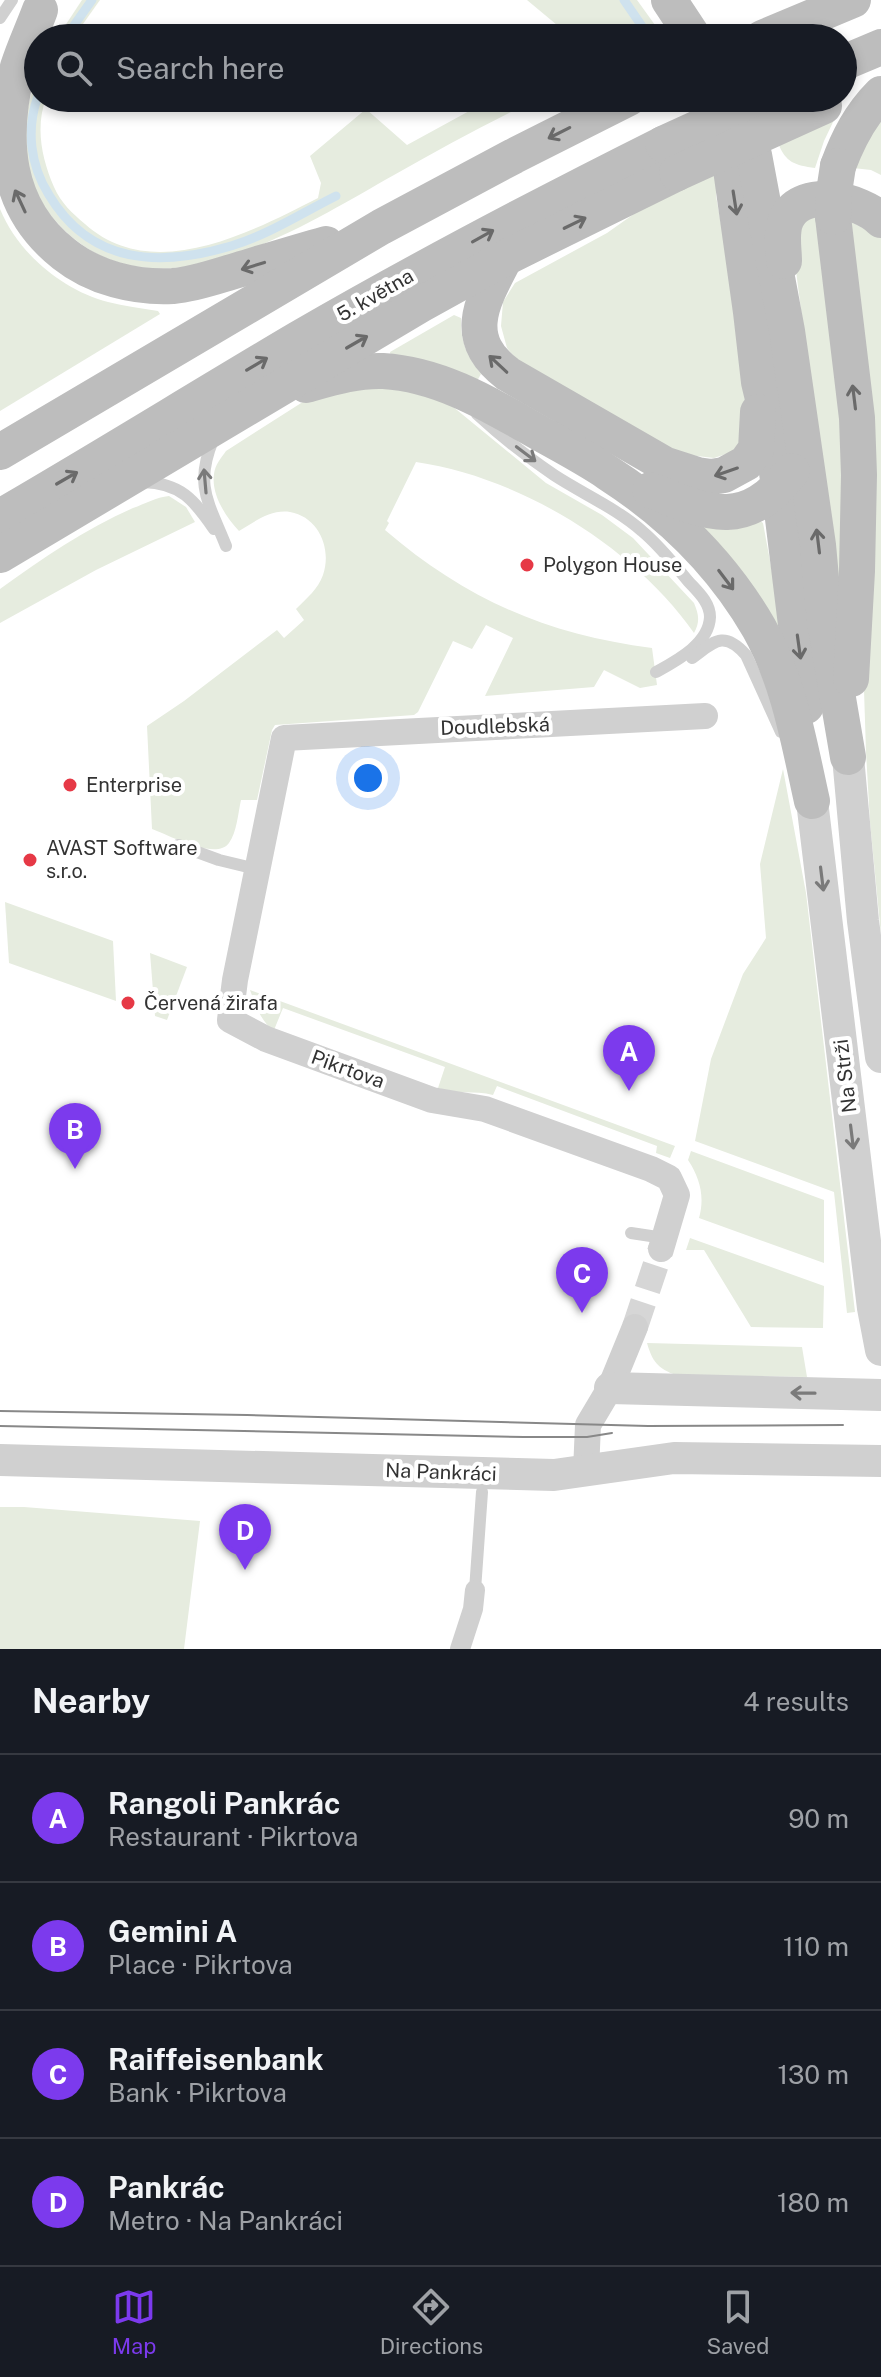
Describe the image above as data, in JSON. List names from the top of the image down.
{
  "streets": {
    "main road": ["5. května"],
    "street": [
      "Doudlebská",
      "Pikrtova",
      "Na Strži",
      "Na Pankráci"
    ]
  },
  "crossings": [
    ["Doudlebská", "Pikrtova"]
  ],
  "places": [
    "Polygon House",
    "Enterprise",
    "AVAST Software s.r.o.",
    "Červená žirafa"
  ],
  "page": {
    "search": "Search here",
    "pins": [
      "A",
      "B",
      "C",
      "D"
    ],
    "heading": ["Nearby", "4 results"],
    "list": [
      {
        "mark": "A",
        "name": "Rangoli Pankrác",
        "note": "Restaurant · Pikrtova",
        "value": "90 m"
      },
      {
        "mark": "B",
        "name": "Gemini A",
        "note": "Place · Pikrtova",
        "value": "110 m"
      },
      {
        "mark": "C",
        "name": "Raiffeisenbank",
        "note": "Bank · Pikrtova",
        "value": "130 m"
      },
      {
        "mark": "D",
        "name": "Pankrác",
        "note": "Metro · Na Pankráci",
        "value": "180 m"
      }
    ],
    "nav": ["Map", "Directions", "Saved"]
  }
}
